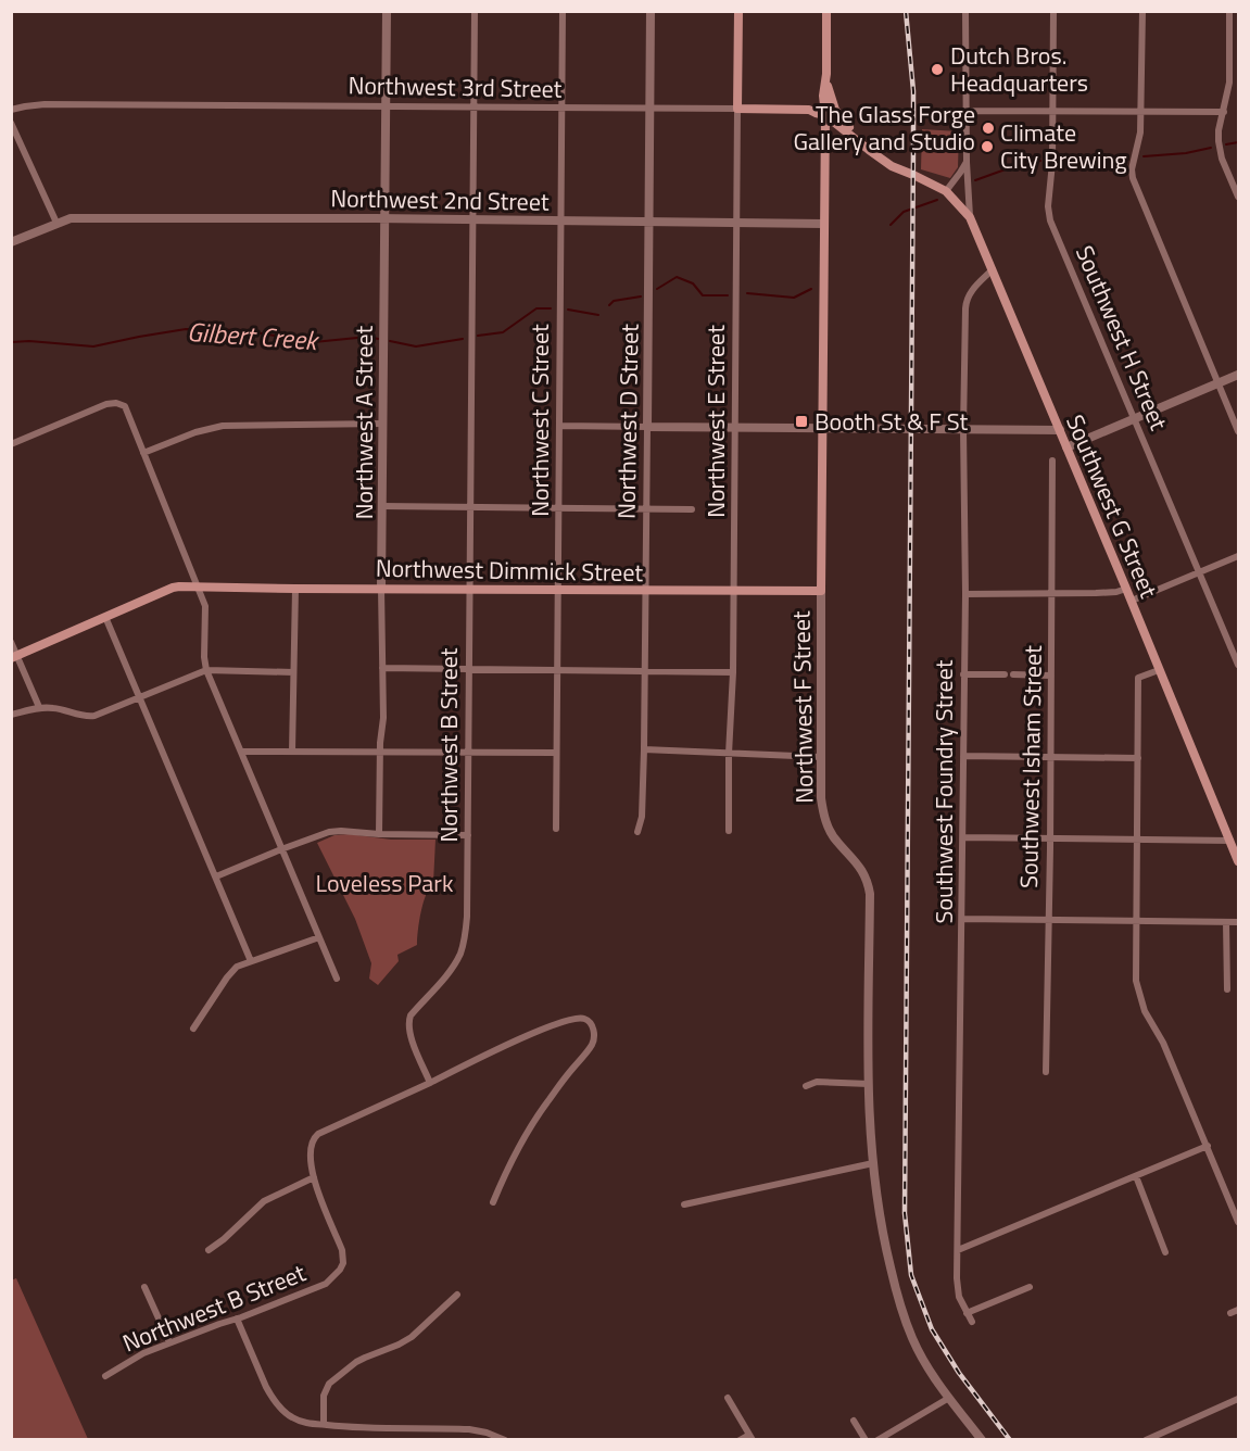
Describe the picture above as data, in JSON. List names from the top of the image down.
{
  "streets": {
    "main road": [
      "Northwest 3rd Street",
      "Northwest E Street",
      "Southwest G Street",
      "Northwest Dimmick Street",
      "Northwest F Street"
    ],
    "street": [
      "Northwest 2nd Street",
      "Southwest H Street",
      "Northwest C Street",
      "Northwest D Street",
      "Northwest A Street",
      "Northwest B Street",
      "Southwest Isham Street",
      "Southwest Foundry Street"
    ]
  },
  "crossings": [
    ["Northwest 3rd Street", "Northwest C Street"],
    ["Northwest 3rd Street", "Northwest D Street"],
    ["Northwest 3rd Street", "Northwest E Street"],
    ["Northwest 3rd Street", "Northwest A Street"],
    ["Northwest 3rd Street", "Southwest G Street"],
    ["Northwest 3rd Street", "Northwest F Street"],
    ["Northwest 3rd Street", "Northwest B Street"],
    ["Northwest 2nd Street", "Northwest C Street"],
    ["Northwest 2nd Street", "Northwest D Street"],
    ["Northwest 2nd Street", "Northwest E Street"],
    ["Northwest 2nd Street", "Northwest A Street"],
    ["Northwest 2nd Street", "Northwest F Street"],
    ["Northwest 2nd Street", "Northwest B Street"],
    ["Northwest C Street", "Northwest Dimmick Street"],
    ["Northwest D Street", "Northwest Dimmick Street"],
    ["Northwest E Street", "Northwest Dimmick Street"],
    ["Northwest A Street", "Northwest Dimmick Street"],
    ["Southwest G Street", "Southwest Foundry Street"],
    ["Northwest Dimmick Street", "Northwest F Street"],
    ["Northwest Dimmick Street", "Northwest B Street"]
  ],
  "water": ["Gilbert Creek"],
  "parks": ["Loveless Park"],
  "places": {
    "other": ["Dutch Bros. Headquarters", "The Glass Forge Gallery and Studio", "Climate City Brewing"],
    "transit": ["Booth St & F St"]
  }
}
